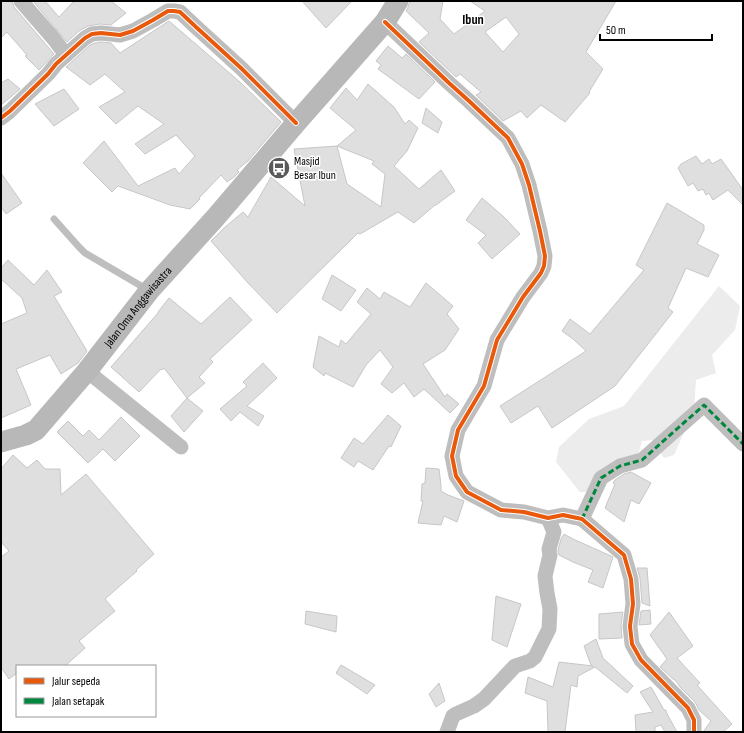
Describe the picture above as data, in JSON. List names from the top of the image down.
{
  "streets": {
    "main road": ["Jalan Oma Anggawisastra"]
  },
  "districts": ["Ibun"],
  "places": {
    "bus stop": ["Masjid Besar Ibun"]
  },
  "legend": ["Jalur sepeda", "Jalan setapak"],
  "scale_bar": "50 m"
}
